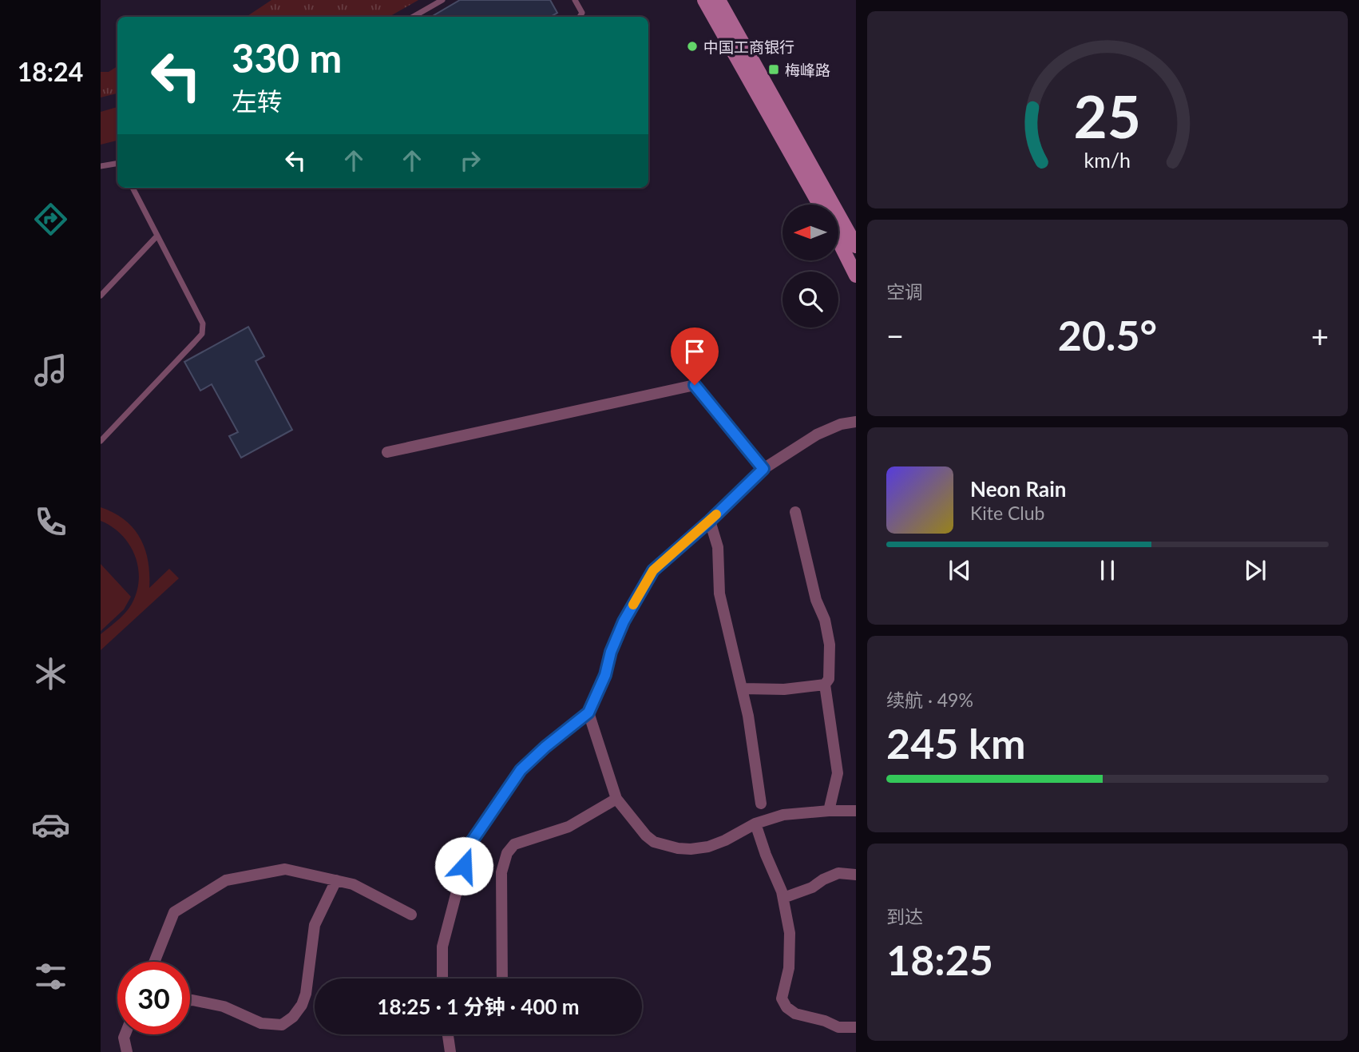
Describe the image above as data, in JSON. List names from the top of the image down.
{
  "places": {
    "other": ["中国工商银行"],
    "transit": ["梅峰路"]
  },
  "north": "left",
  "page": {
    "tabs": "18:24",
    "turn": ["330 m", "左转"],
    "tile": [
      "空调",
      ["续航 · 49%", "245 km"],
      ["到达", "18:25"]
    ],
    "heat": ["−", "20.5°", "+"],
    "song": ["Neon Rain", "Kite Club"],
    "limit": "30",
    "trip": "18:25 · 1 分钟 · 400 m",
    "gauge": ["25", "km/h"]
  }
}
